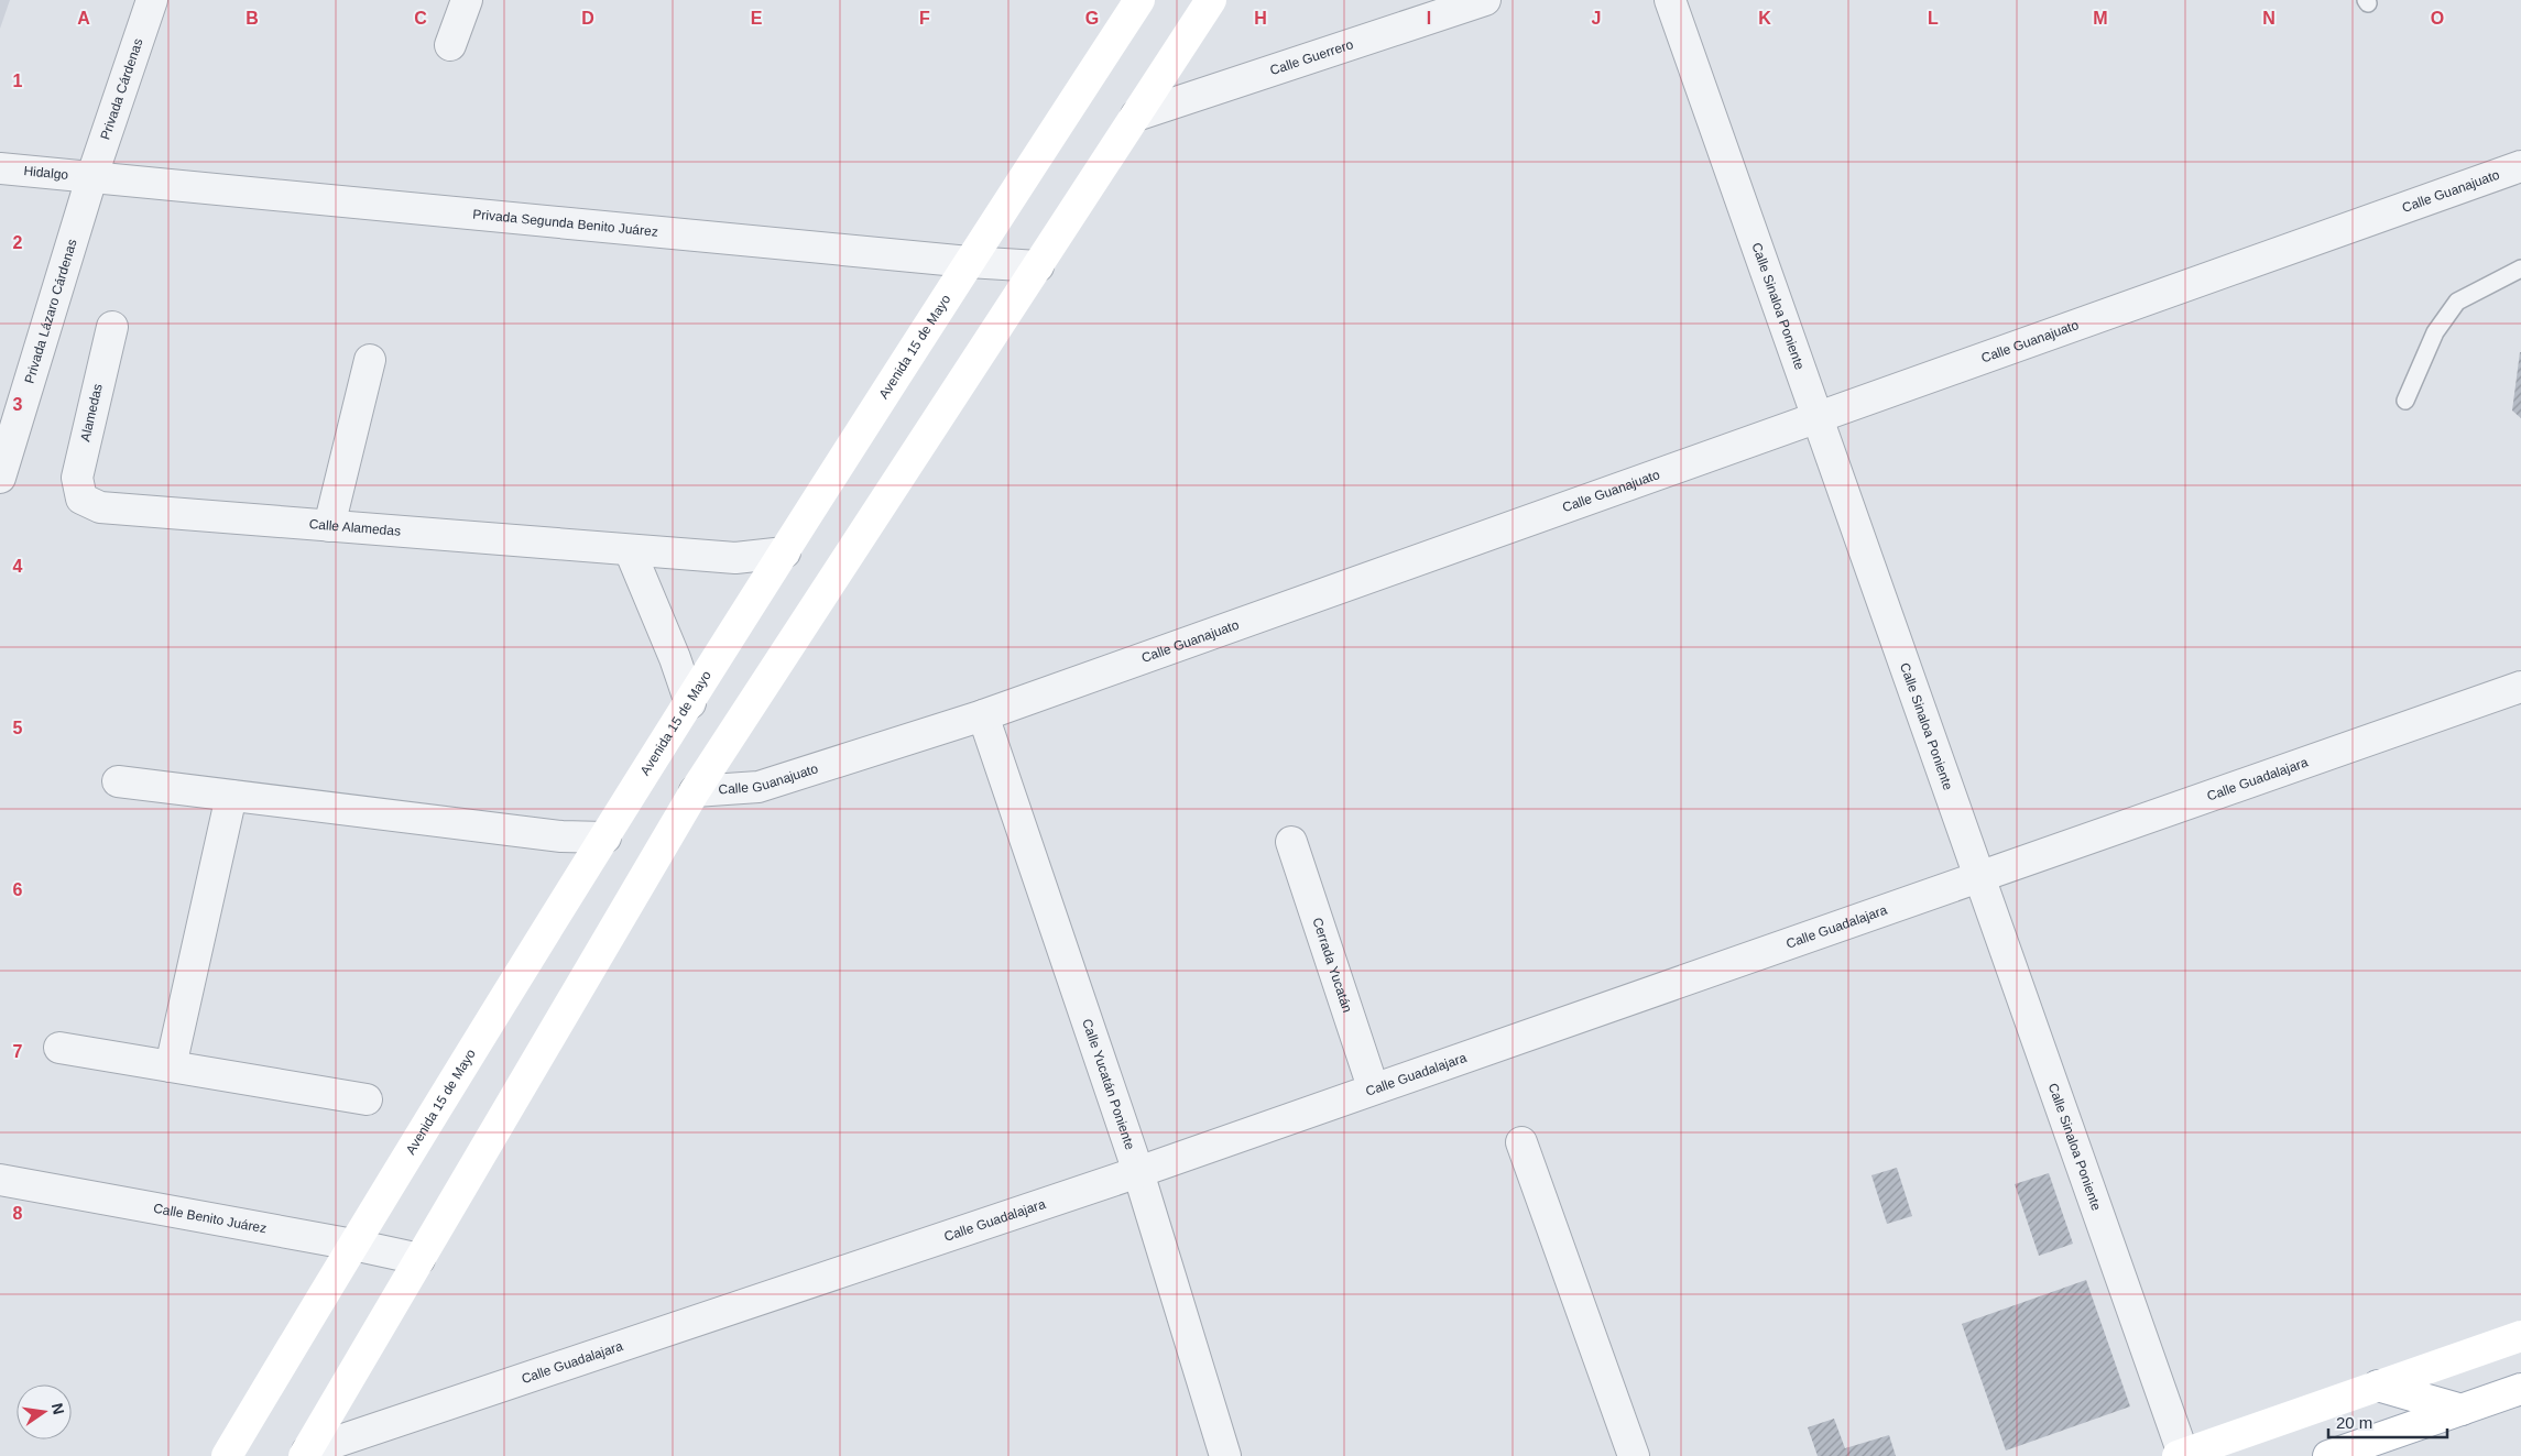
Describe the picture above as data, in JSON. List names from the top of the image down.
{
  "streets": {
    "main road": ["Avenida 15 de Mayo"],
    "street": [
      "Calle Guerrero",
      "Privada Cárdenas",
      "Hidalgo",
      "Calle Guanajuato",
      "Privada Segunda Benito Juárez",
      "Calle Sinaloa Poniente",
      "Privada Lázaro Cárdenas",
      "Alamedas",
      "Calle Alamedas",
      "Calle Guadalajara",
      "Cerrada Yucatán",
      "Calle Yucatán Poniente",
      "Calle Benito Juárez"
    ]
  },
  "crossings": [
    ["Privada Cárdenas", "Hidalgo"],
    ["Privada Cárdenas", "Privada Segunda Benito Juárez"],
    ["Privada Cárdenas", "Privada Lázaro Cárdenas"],
    ["Hidalgo", "Privada Segunda Benito Juárez"],
    ["Hidalgo", "Privada Lázaro Cárdenas"],
    ["Calle Guanajuato", "Calle Sinaloa Poniente"],
    ["Calle Guanajuato", "Calle Yucatán Poniente"],
    ["Privada Segunda Benito Juárez", "Privada Lázaro Cárdenas"],
    ["Privada Segunda Benito Juárez", "Avenida 15 de Mayo"],
    ["Calle Sinaloa Poniente", "Calle Guadalajara"],
    ["Avenida 15 de Mayo", "Calle Alamedas"],
    ["Avenida 15 de Mayo", "Calle Benito Juárez"],
    ["Alamedas", "Calle Alamedas"],
    ["Calle Guadalajara", "Cerrada Yucatán"],
    ["Calle Guadalajara", "Calle Yucatán Poniente"]
  ],
  "scale_bar": "20 m",
  "north": "right",
  "grid": {
    "columns": [
      "A",
      "B",
      "C",
      "D",
      "E",
      "F",
      "G",
      "H",
      "I",
      "J",
      "K",
      "L",
      "M",
      "N",
      "O"
    ],
    "rows": [
      "1",
      "2",
      "3",
      "4",
      "5",
      "6",
      "7",
      "8"
    ]
  }
}
